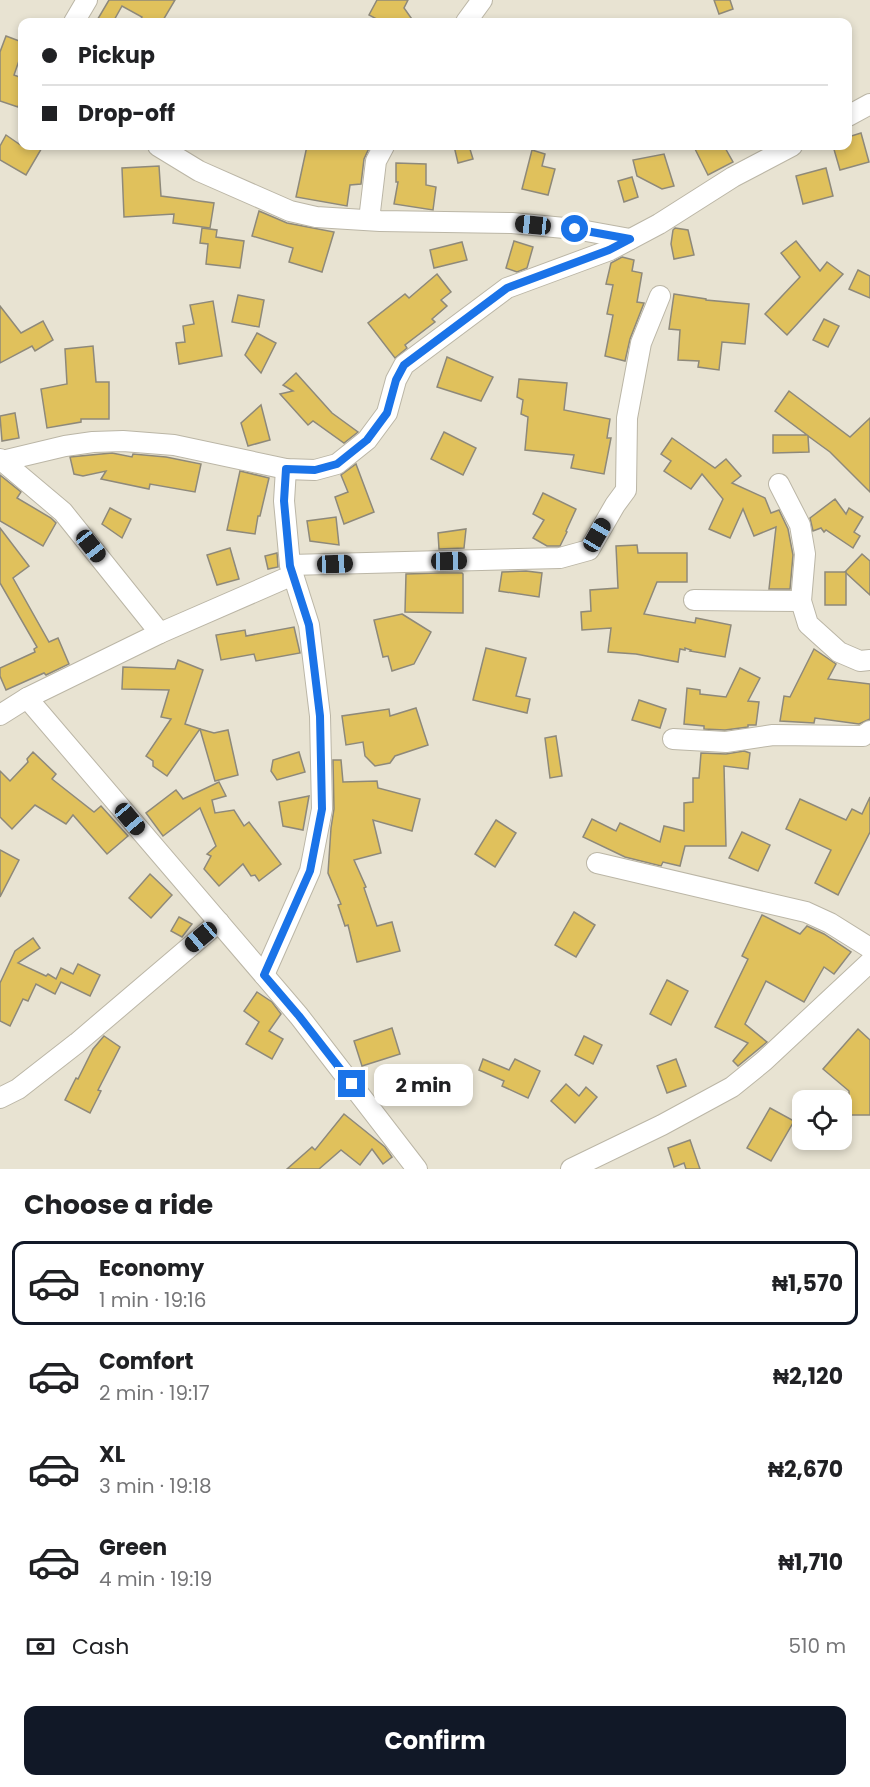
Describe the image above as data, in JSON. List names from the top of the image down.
{
  "page": {
    "banner": ["Pickup", "Drop-off"],
    "bubble": "2 min",
    "heading": "Choose a ride",
    "list": [
      {
        "name": "Economy",
        "note": "1 min · 19:16",
        "value": "₦1,570"
      },
      {
        "name": "Comfort",
        "note": "2 min · 19:17",
        "value": "₦2,120"
      },
      {
        "name": "XL",
        "note": "3 min · 19:18",
        "value": "₦2,670"
      },
      {
        "name": "Green",
        "note": "4 min · 19:19",
        "value": "₦1,710"
      }
    ],
    "pay": ["Cash", "510 m"],
    "buttons": "Confirm"
  }
}
